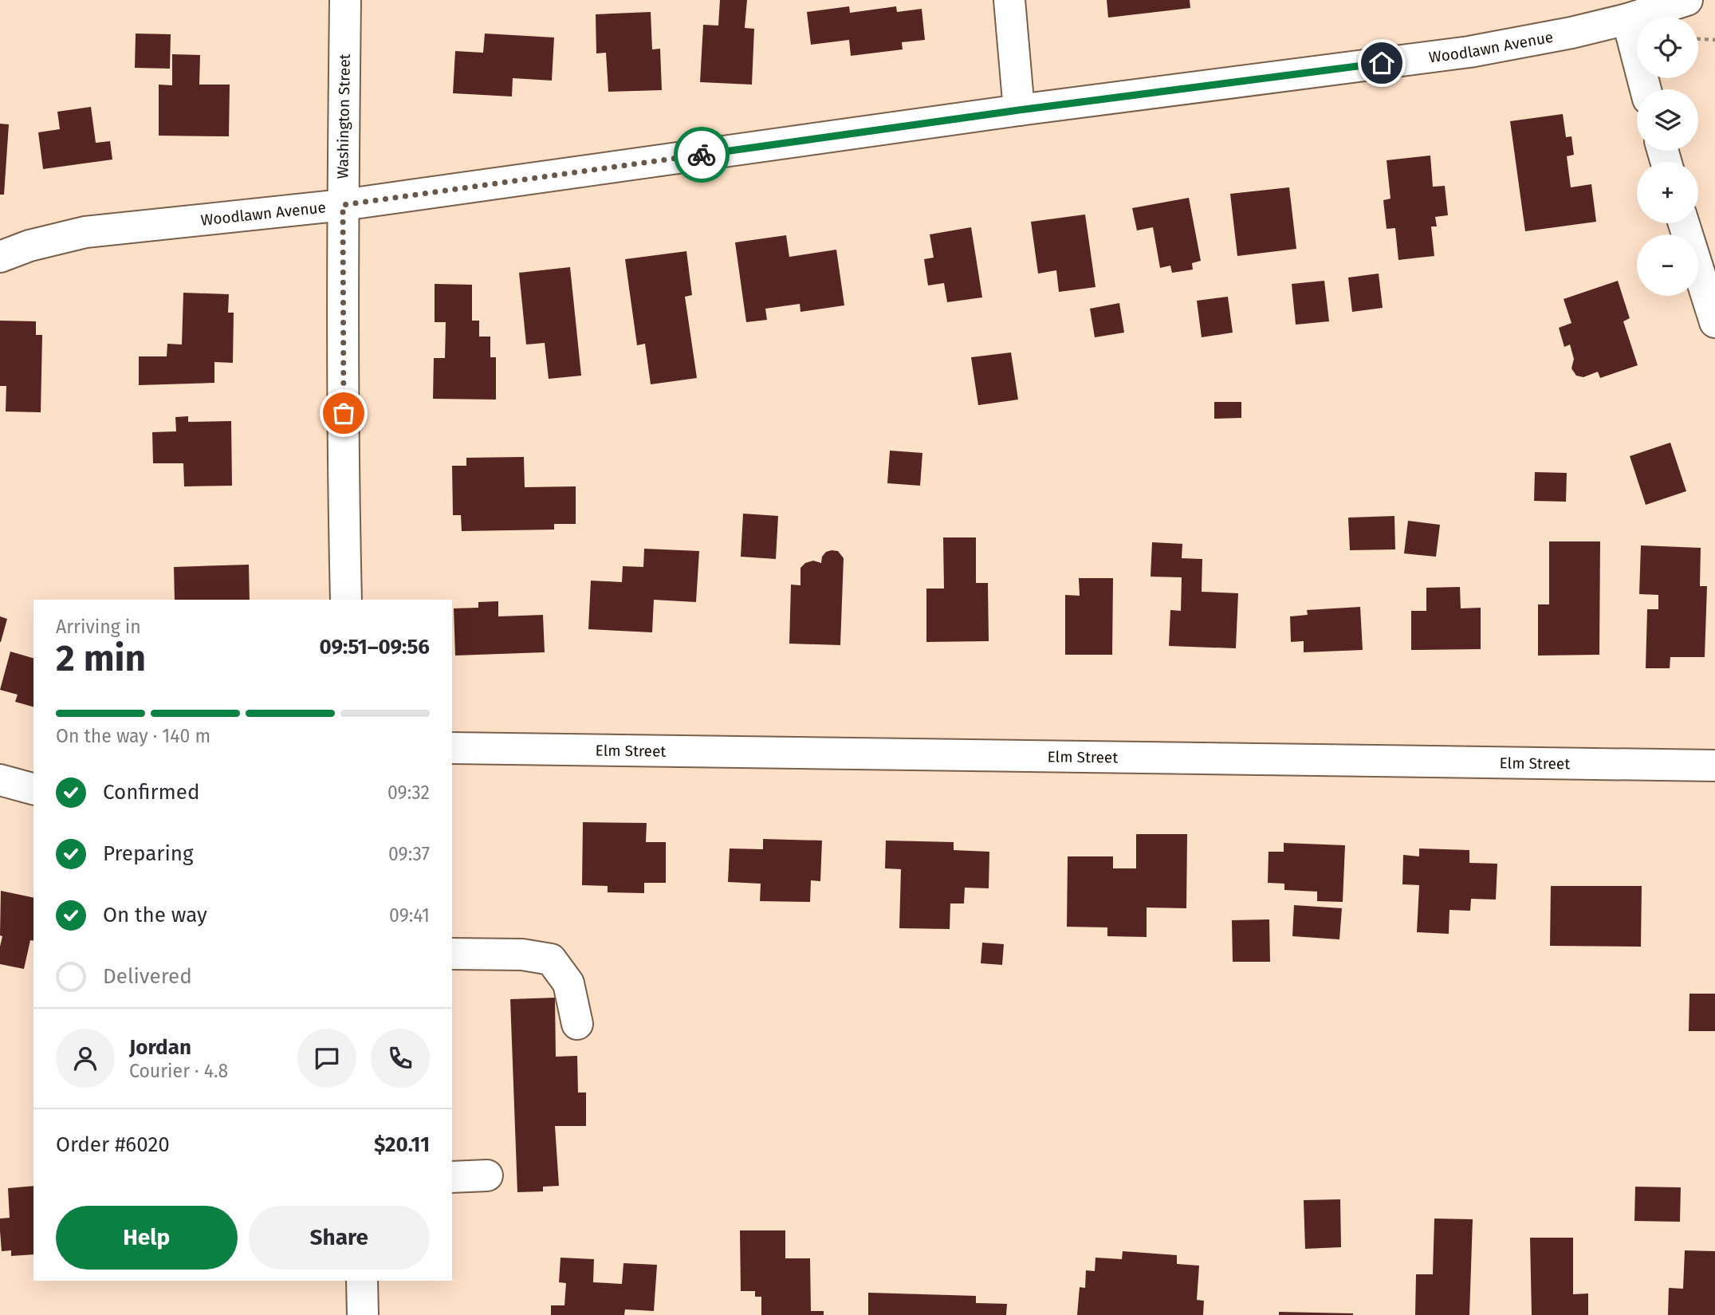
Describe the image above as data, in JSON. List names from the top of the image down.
{
  "streets": {
    "street": ["Woodlawn Avenue", "Washington Street", "Elm Street"]
  },
  "crossings": [
    ["Woodlawn Avenue", "Washington Street"]
  ],
  "page": {
    "map_buttons": ["+", "−"],
    "heading": ["2 min", "Arriving in", "09:51–09:56"],
    "panel": [
      "Jordan",
      "Courier · 4.8",
      "Order #6020",
      "$20.11"
    ],
    "bar": "On the way · 140 m",
    "list": [
      ["Confirmed", "09:32"],
      ["Preparing", "09:37"],
      ["On the way", "09:41"],
      "Delivered"
    ],
    "buttons": ["Help", "Share"]
  }
}
